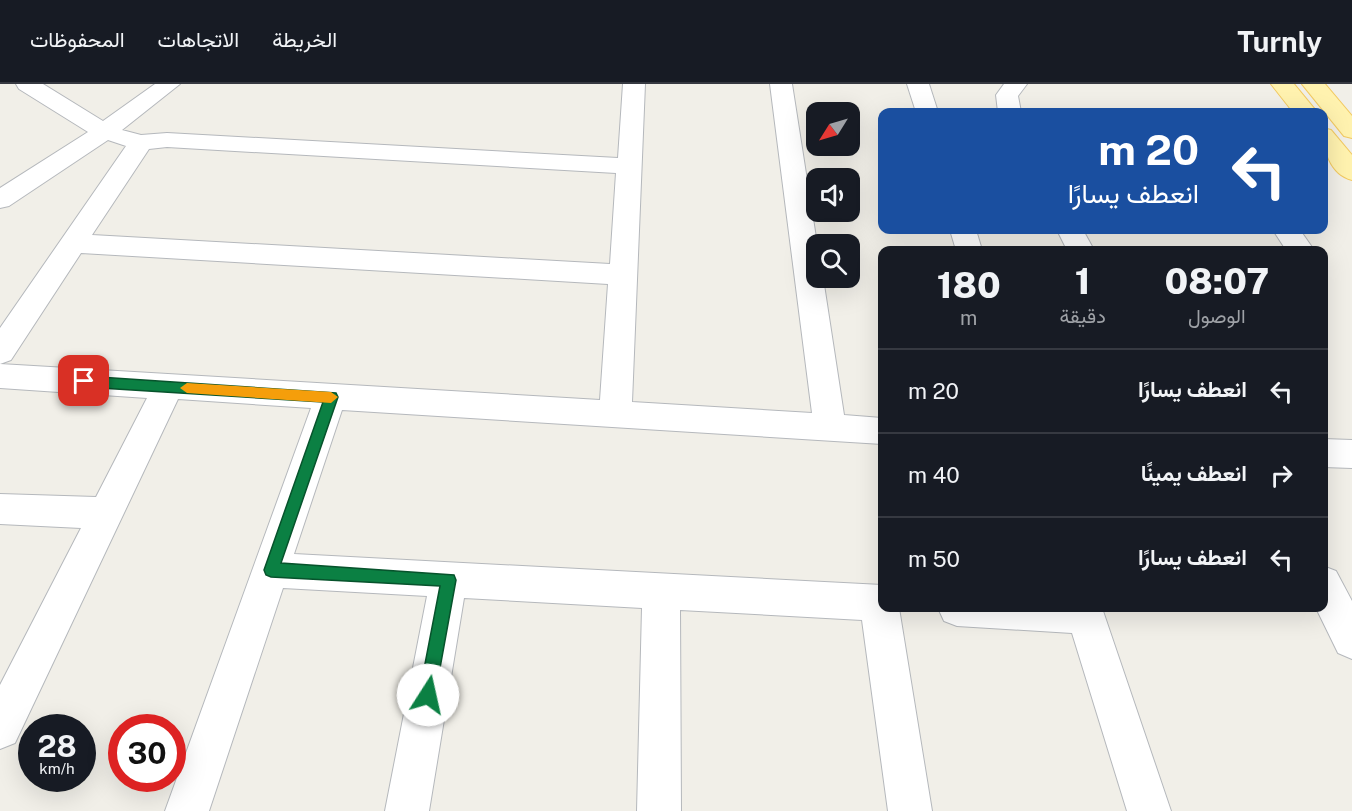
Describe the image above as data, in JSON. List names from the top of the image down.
{
  "north": "bottom left",
  "page": {
    "header": "Turnly",
    "nav": ["الخريطة", "الاتجاهات", "المحفوظات"],
    "turn": ["20 m", "انعطف يسارًا"],
    "eta": [
      "08:07",
      "الوصول",
      "1",
      "دقيقة",
      "180",
      "m"
    ],
    "list": [
      {
        "name": "انعطف يسارًا",
        "value": "20 m"
      },
      {
        "name": "انعطف يمينًا",
        "value": "40 m"
      },
      {
        "name": "انعطف يسارًا",
        "value": "50 m"
      }
    ],
    "speed": "28 km/h",
    "limit": "30"
  }
}
